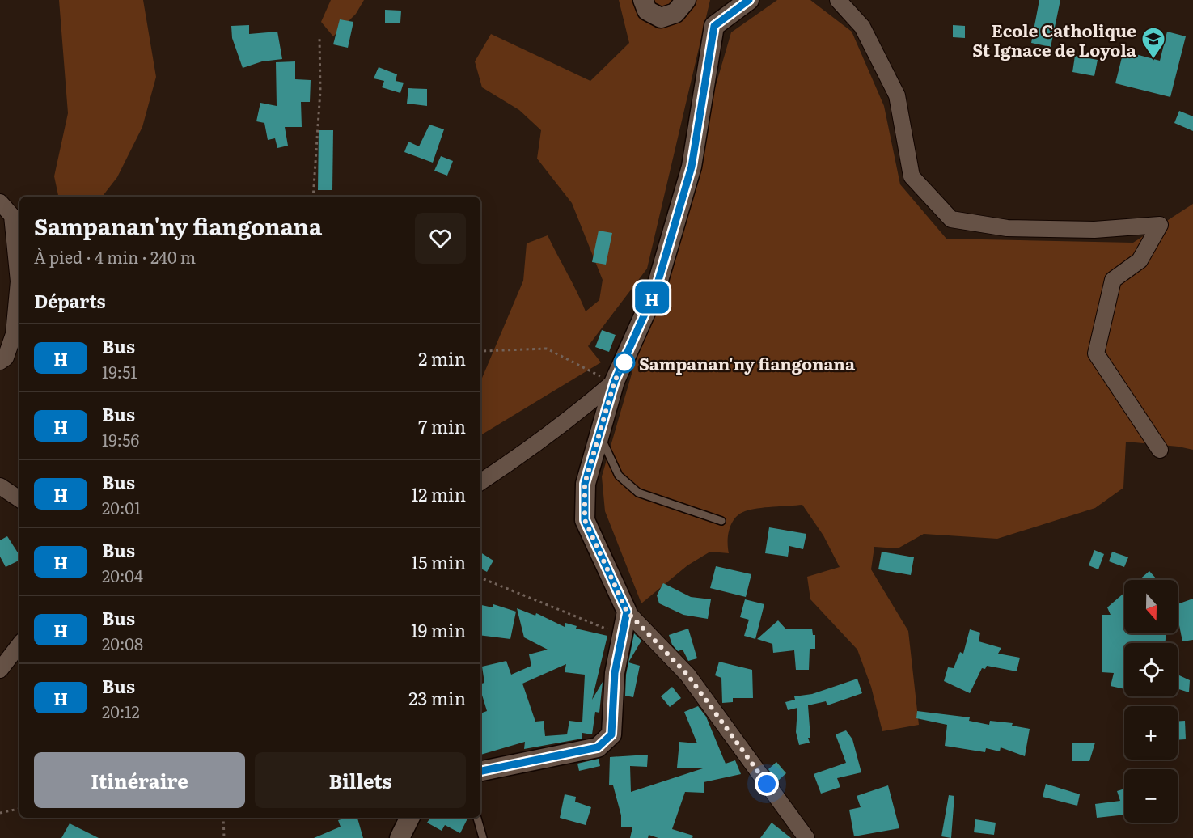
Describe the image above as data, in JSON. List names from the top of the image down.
{
  "places": {
    "school or university": ["Ecole Catholique St Ignace de Loyola"],
    "other": ["Sampanan'ny fiangonana"]
  },
  "lines": ["bus line H"],
  "north": "bottom",
  "page": {
    "on_map": "H",
    "heading": [
      ["Sampanan'ny fiangonana", "À pied · 4 min · 240 m"],
      "Départs"
    ],
    "list": [
      {
        "mark": "H",
        "name": "Bus",
        "note": "19:51",
        "value": "2 min"
      },
      {
        "mark": "H",
        "name": "Bus",
        "note": "19:56",
        "value": "7 min"
      },
      {
        "mark": "H",
        "name": "Bus",
        "note": "20:01",
        "value": "12 min"
      },
      {
        "mark": "H",
        "name": "Bus",
        "note": "20:04",
        "value": "15 min"
      },
      {
        "mark": "H",
        "name": "Bus",
        "note": "20:08",
        "value": "19 min"
      },
      {
        "mark": "H",
        "name": "Bus",
        "note": "20:12",
        "value": "23 min"
      }
    ],
    "map_buttons": ["+", "−"],
    "buttons": ["Itinéraire", "Billets"]
  }
}
